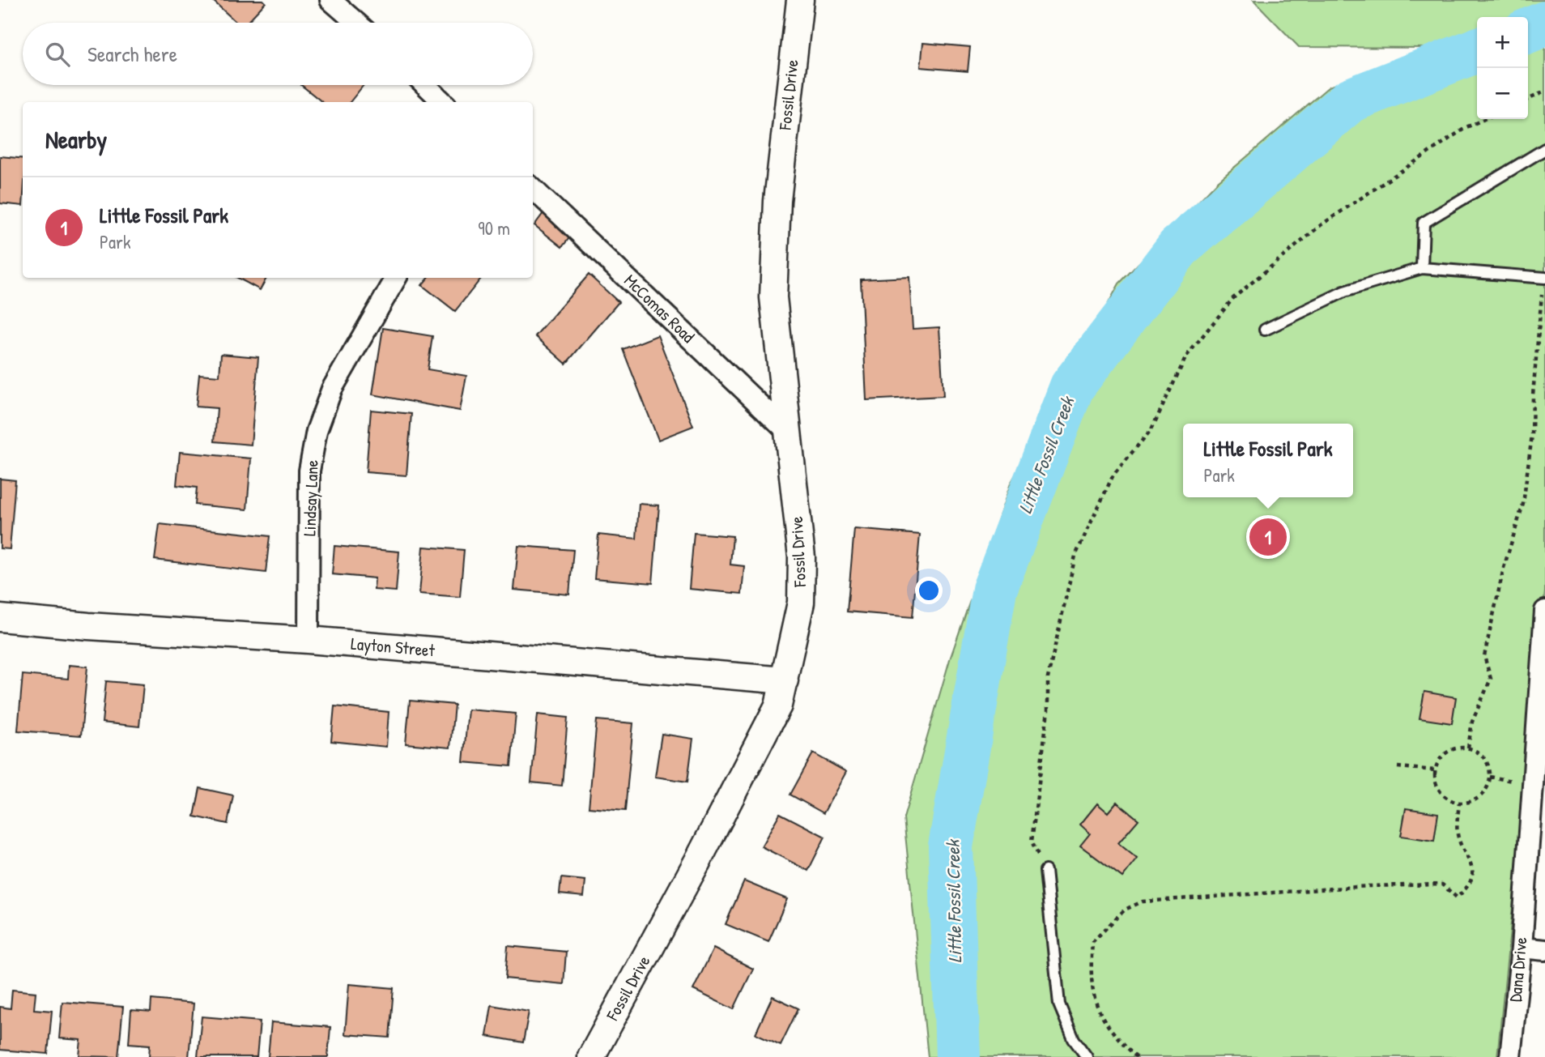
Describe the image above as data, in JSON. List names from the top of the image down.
{
  "streets": {
    "street": [
      "Fossil Drive",
      "McComas Road",
      "Lindsay Lane",
      "Layton Street",
      "Dana Drive"
    ]
  },
  "crossings": [
    ["Fossil Drive", "McComas Road"],
    ["Fossil Drive", "Layton Street"],
    ["Lindsay Lane", "Layton Street"]
  ],
  "water": ["Little Fossil Creek"],
  "page": {
    "map_buttons": ["+", "−"],
    "search": "Search here",
    "heading": "Nearby",
    "list": [
      {
        "mark": "1",
        "name": "Little Fossil Park",
        "note": "Park",
        "value": "90 m"
      }
    ],
    "popup": ["Little Fossil Park", "Park"],
    "pins": "1"
  }
}
